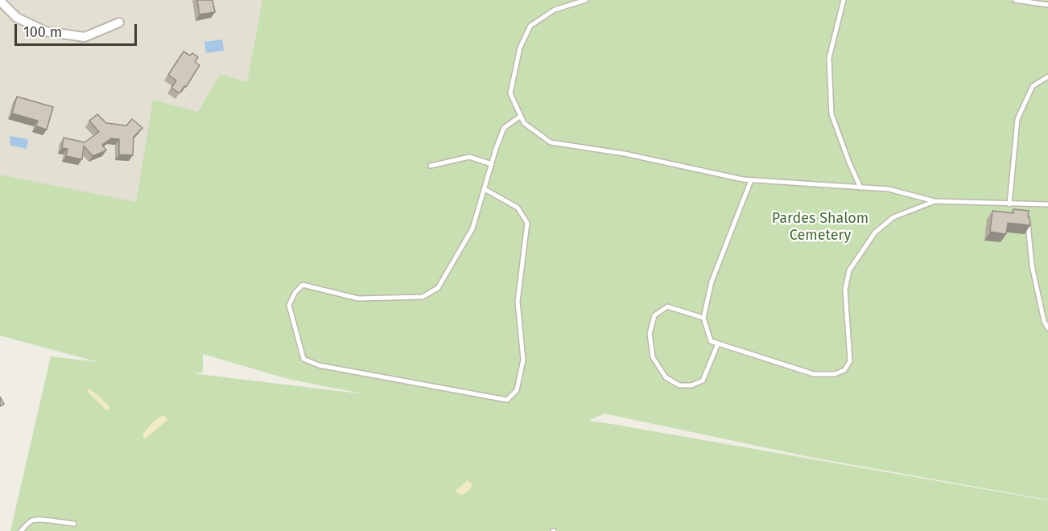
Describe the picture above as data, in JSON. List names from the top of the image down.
{
  "parks": ["Pardes Shalom Cemetery"],
  "scale_bar": "100 m"
}
